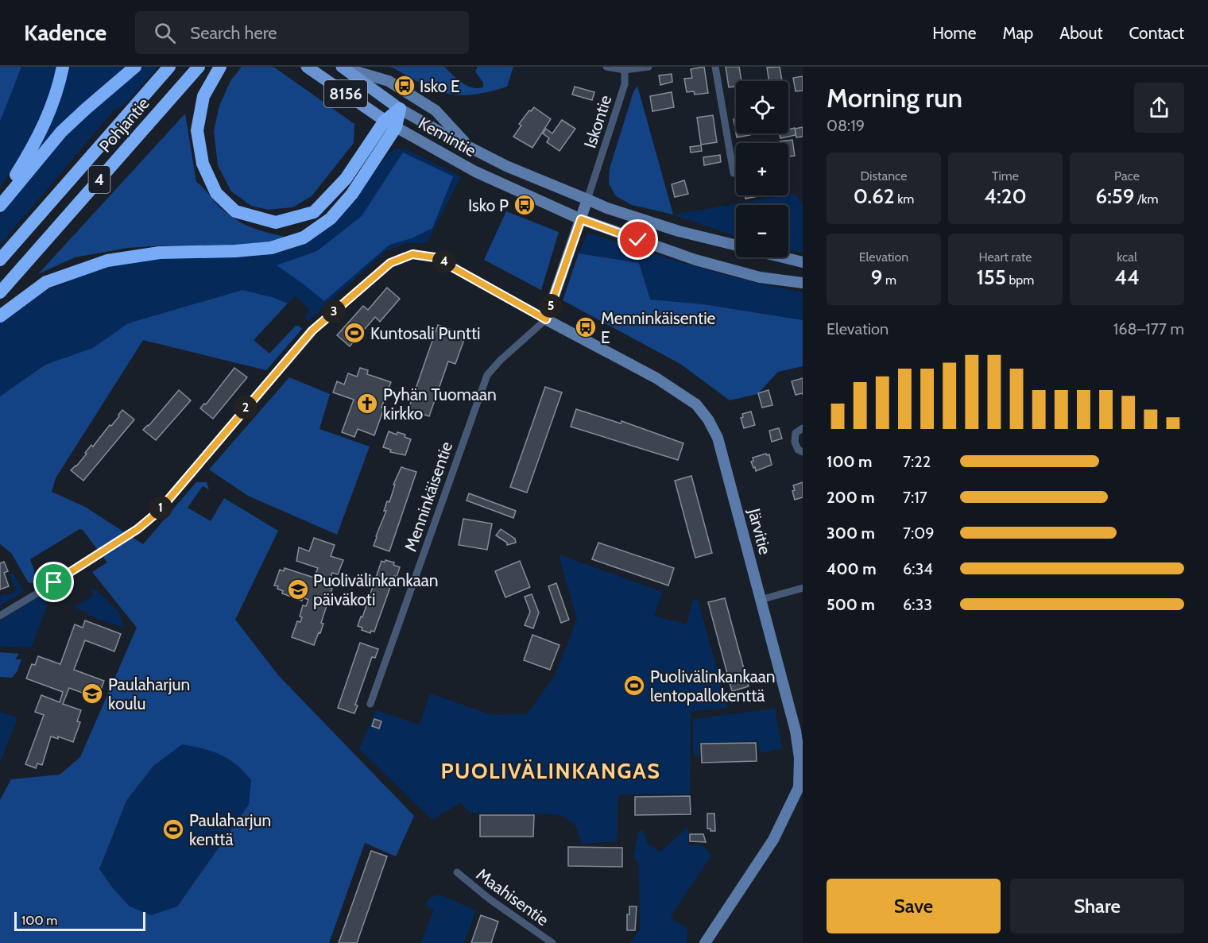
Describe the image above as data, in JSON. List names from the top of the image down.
{
  "streets": {
    "highway": ["Pohjantie", "4"],
    "main road": ["8156", "Kemintie", "Järvitie"],
    "street": ["Iskontie", "Menninkäisentie", "Maahisentie"]
  },
  "crossings": [
    ["Iskontie", "Kemintie"],
    ["Menninkäisentie", "Järvitie"]
  ],
  "districts": ["PUOLIVÄLINKANGAS"],
  "places": {
    "bus stop": ["Isko E", "Isko P", "Menninkäisentie E"],
    "sports": ["Kuntosali Puntti", "Puolivälinkankaan lentopallokenttä", "Paulaharjun kenttä"],
    "church": ["Pyhän Tuomaan kirkko"],
    "school or university": ["Puolivälinkankaan päiväkoti", "Paulaharjun koulu"]
  },
  "scale_bar": "100 m",
  "page": {
    "header": "Kadence",
    "search": "Search here",
    "nav": [
      "Home",
      "Map",
      "About",
      "Contact"
    ],
    "heading": ["Morning run", "08:19"],
    "map_buttons": ["+", "−"],
    "stats": [
      ["Distance", "0.62 km"],
      ["Time", "4:20"],
      ["Pace", "6:59 /km"],
      ["Elevation", "9 m"],
      ["Heart rate", "155 bpm"],
      ["kcal", "44"]
    ],
    "pins": [
      "4",
      "5",
      "3",
      "2",
      "1"
    ],
    "chart": ["Elevation", "168–177 m"],
    "list": [
      {
        "name": "100 m",
        "note": "7:22"
      },
      {
        "name": "200 m",
        "note": "7:17"
      },
      {
        "name": "300 m",
        "note": "7:09"
      },
      {
        "name": "400 m",
        "note": "6:34"
      },
      {
        "name": "500 m",
        "note": "6:33"
      }
    ],
    "buttons": ["Save", "Share"],
    "scale": "100 m"
  }
}
